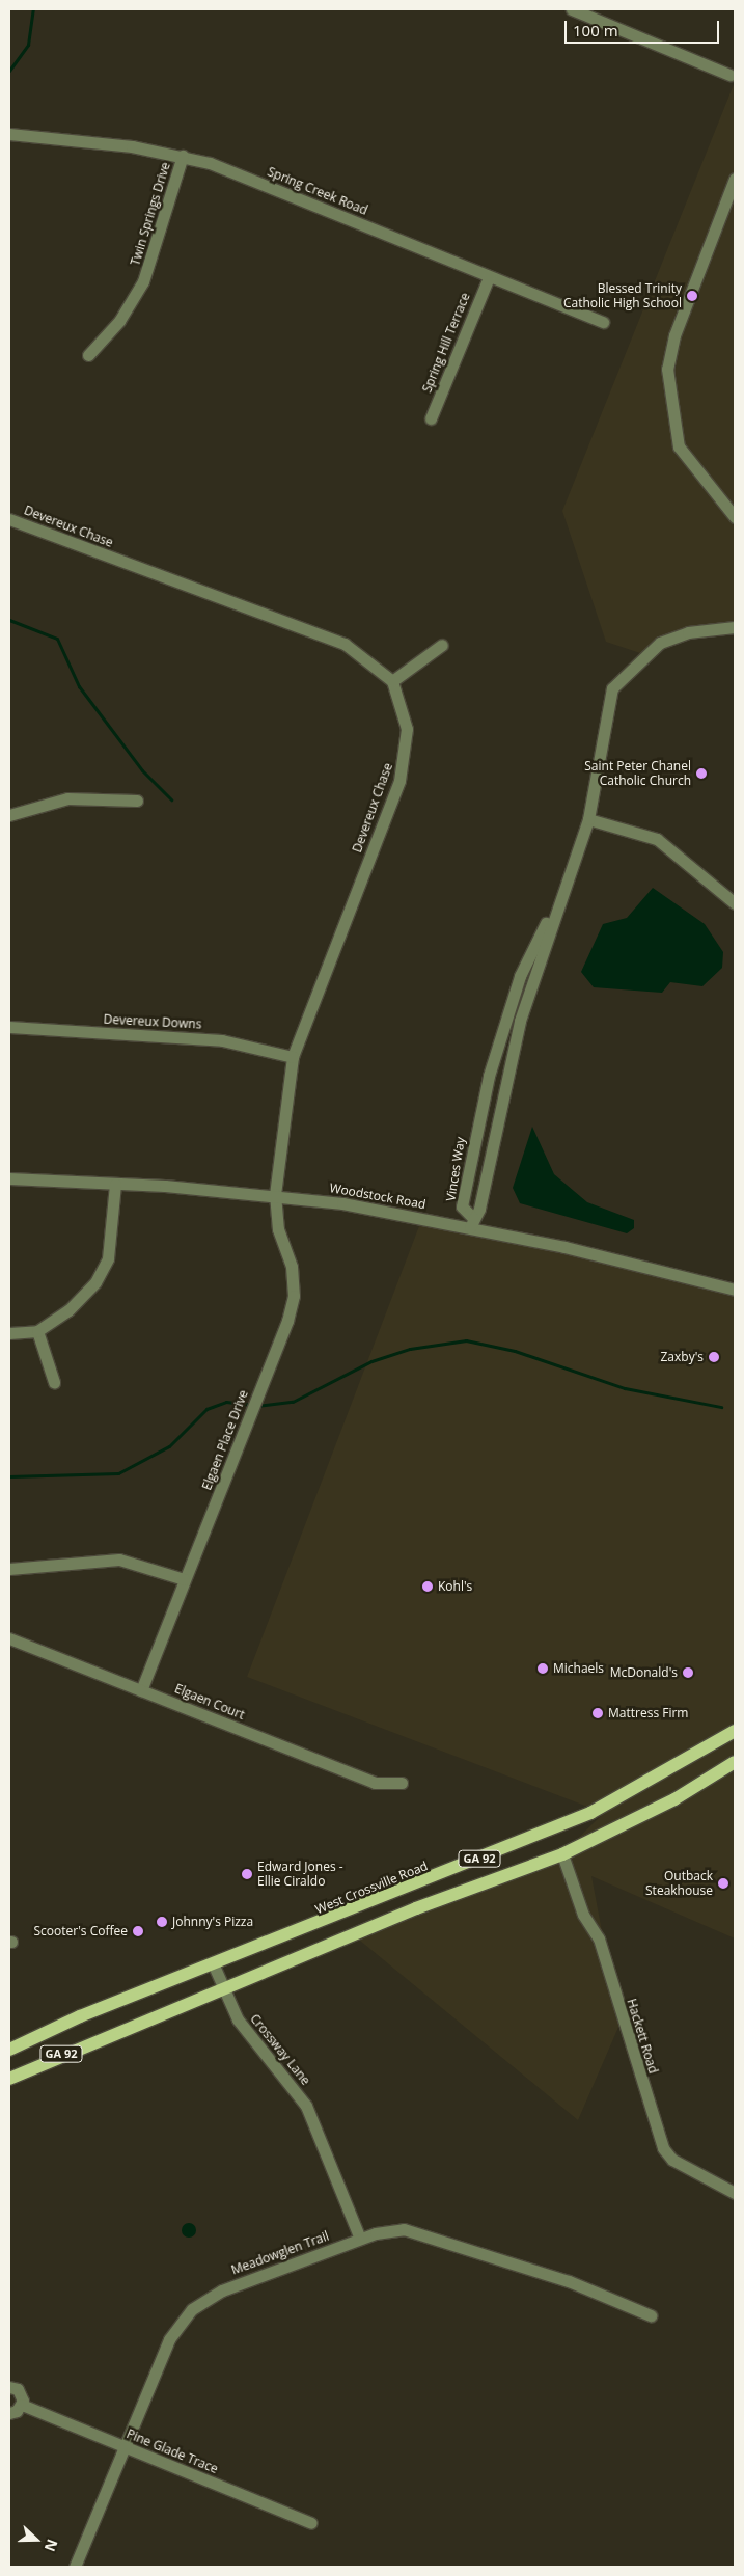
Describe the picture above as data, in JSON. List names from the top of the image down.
{
  "streets": {
    "main road": ["GA 92", "West Crossville Road"],
    "street": [
      "Spring Creek Road",
      "Twin Springs Drive",
      "Spring Hill Terrace",
      "Devereux Chase",
      "Devereux Downs",
      "Vinces Way",
      "Woodstock Road",
      "Elgaen Place Drive",
      "Elgaen Court",
      "Hackett Road",
      "Crossway Lane",
      "Meadowglen Trail",
      "Pine Glade Trace"
    ]
  },
  "crossings": [
    ["Spring Creek Road", "Twin Springs Drive"],
    ["Spring Creek Road", "Spring Hill Terrace"],
    ["Devereux Chase", "Devereux Downs"],
    ["Devereux Chase", "Woodstock Road"],
    ["Devereux Chase", "Elgaen Place Drive"],
    ["Vinces Way", "Woodstock Road"],
    ["Woodstock Road", "Elgaen Place Drive"],
    ["Elgaen Place Drive", "Elgaen Court"],
    ["GA 92", "Hackett Road"],
    ["GA 92", "Crossway Lane"],
    ["West Crossville Road", "Crossway Lane"],
    ["Crossway Lane", "Meadowglen Trail"],
    ["Meadowglen Trail", "Pine Glade Trace"]
  ],
  "places": [
    "Blessed Trinity Catholic High School",
    "Saint Peter Chanel Catholic Church",
    "Zaxby's",
    "Kohl's",
    "Michaels",
    "McDonald's",
    "Mattress Firm",
    "Edward Jones - Ellie Ciraldo",
    "Outback Steakhouse",
    "Johnny's Pizza",
    "Scooter's Coffee"
  ],
  "scale_bar": "100 m",
  "north": "right"
}
